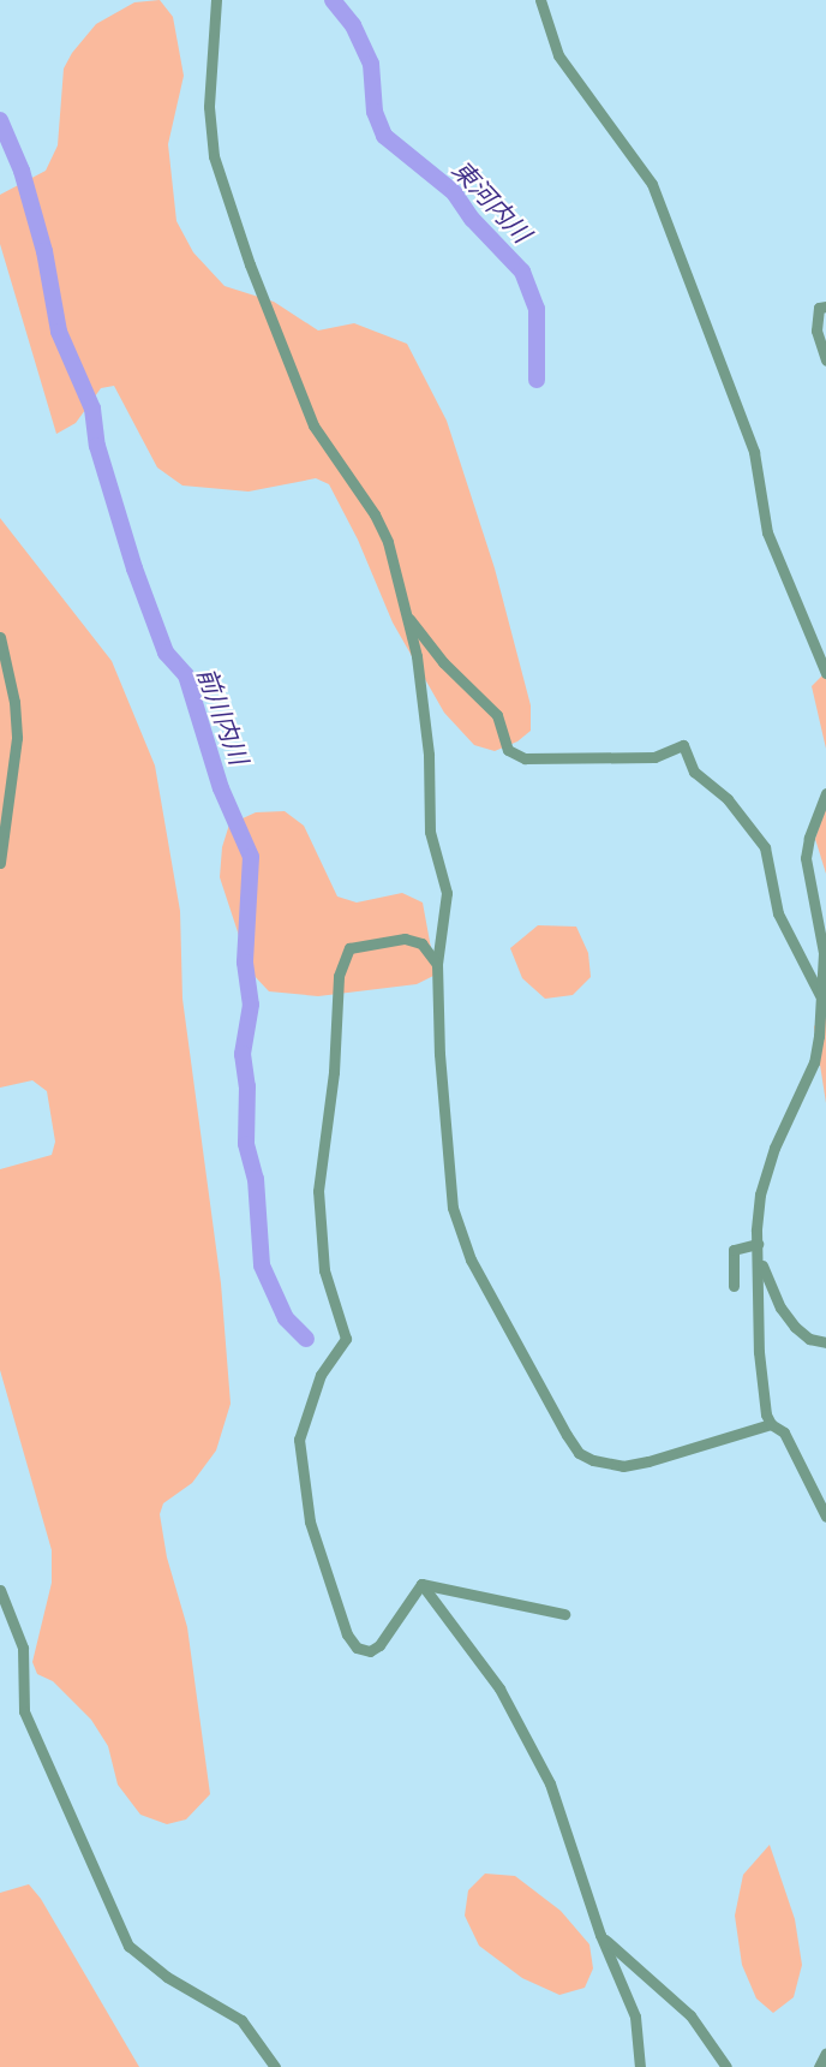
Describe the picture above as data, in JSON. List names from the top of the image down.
{
  "water": ["東河内川", "前川内川"]
}
